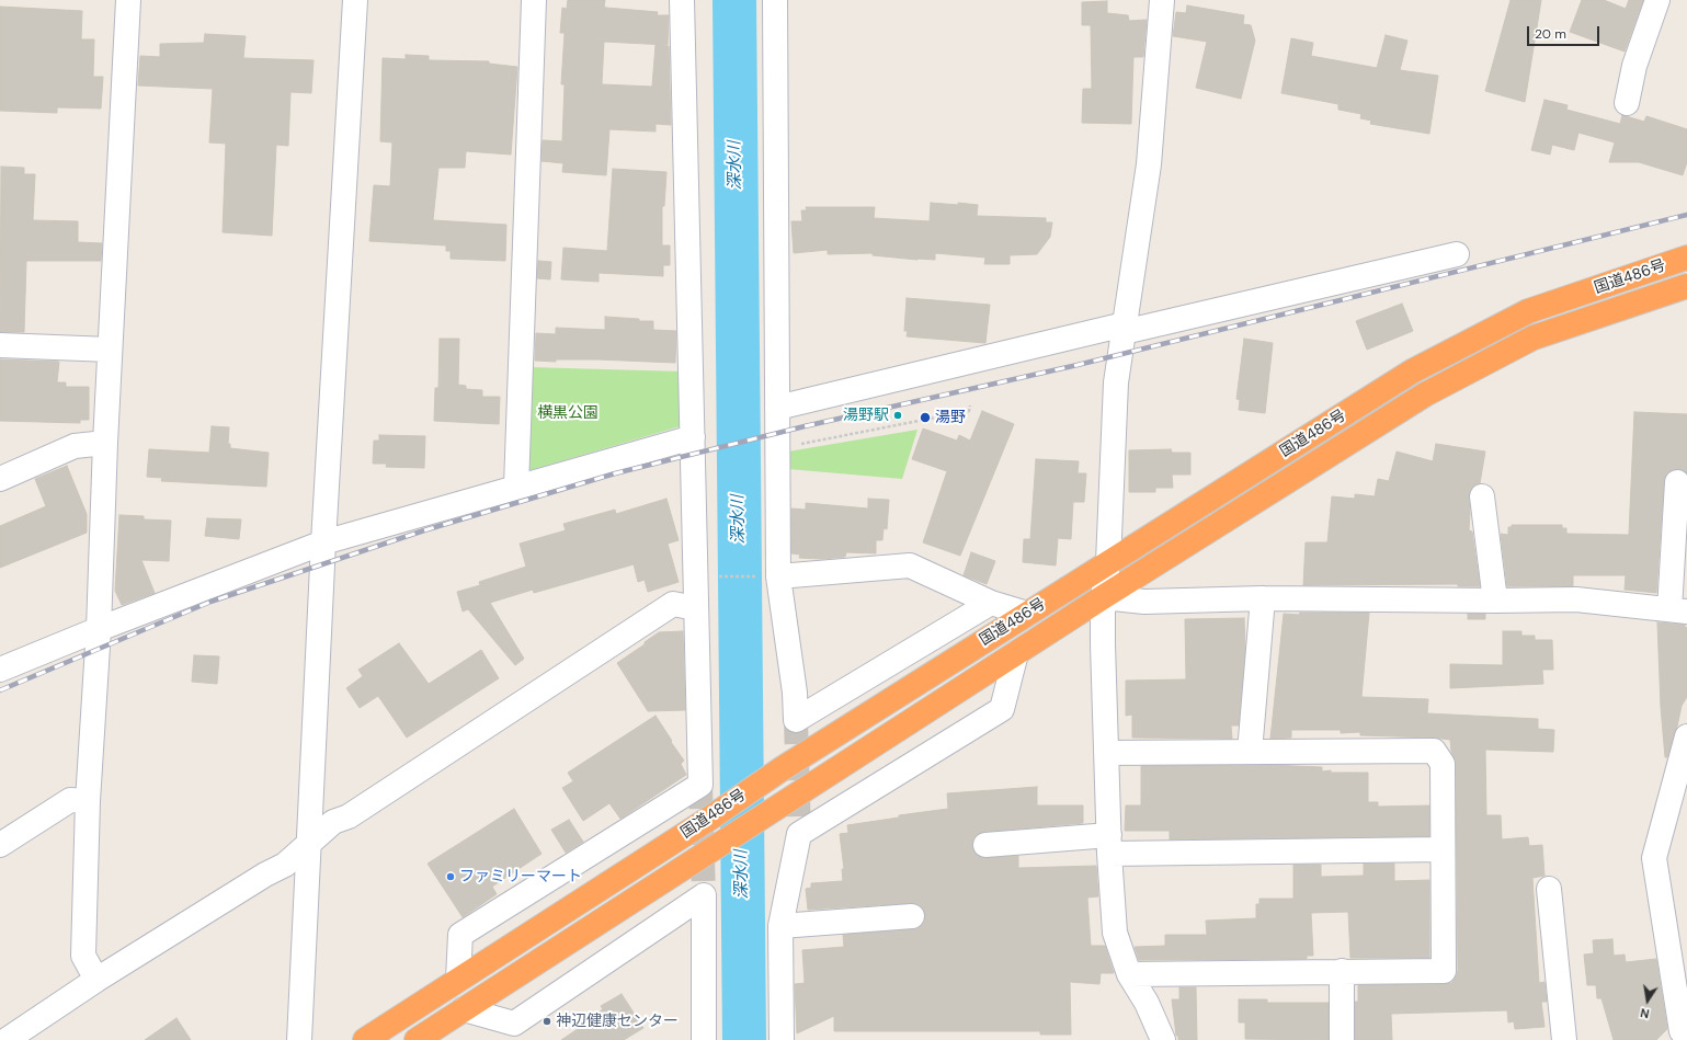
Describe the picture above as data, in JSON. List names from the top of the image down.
{
  "streets": {
    "highway": ["国道486号"]
  },
  "water": ["深水川"],
  "parks": ["横黒公園"],
  "places": [
    "湯野駅",
    "湯野",
    "ファミリーマート",
    "神辺健康センター"
  ],
  "scale_bar": "20 m",
  "north": "bottom"
}
